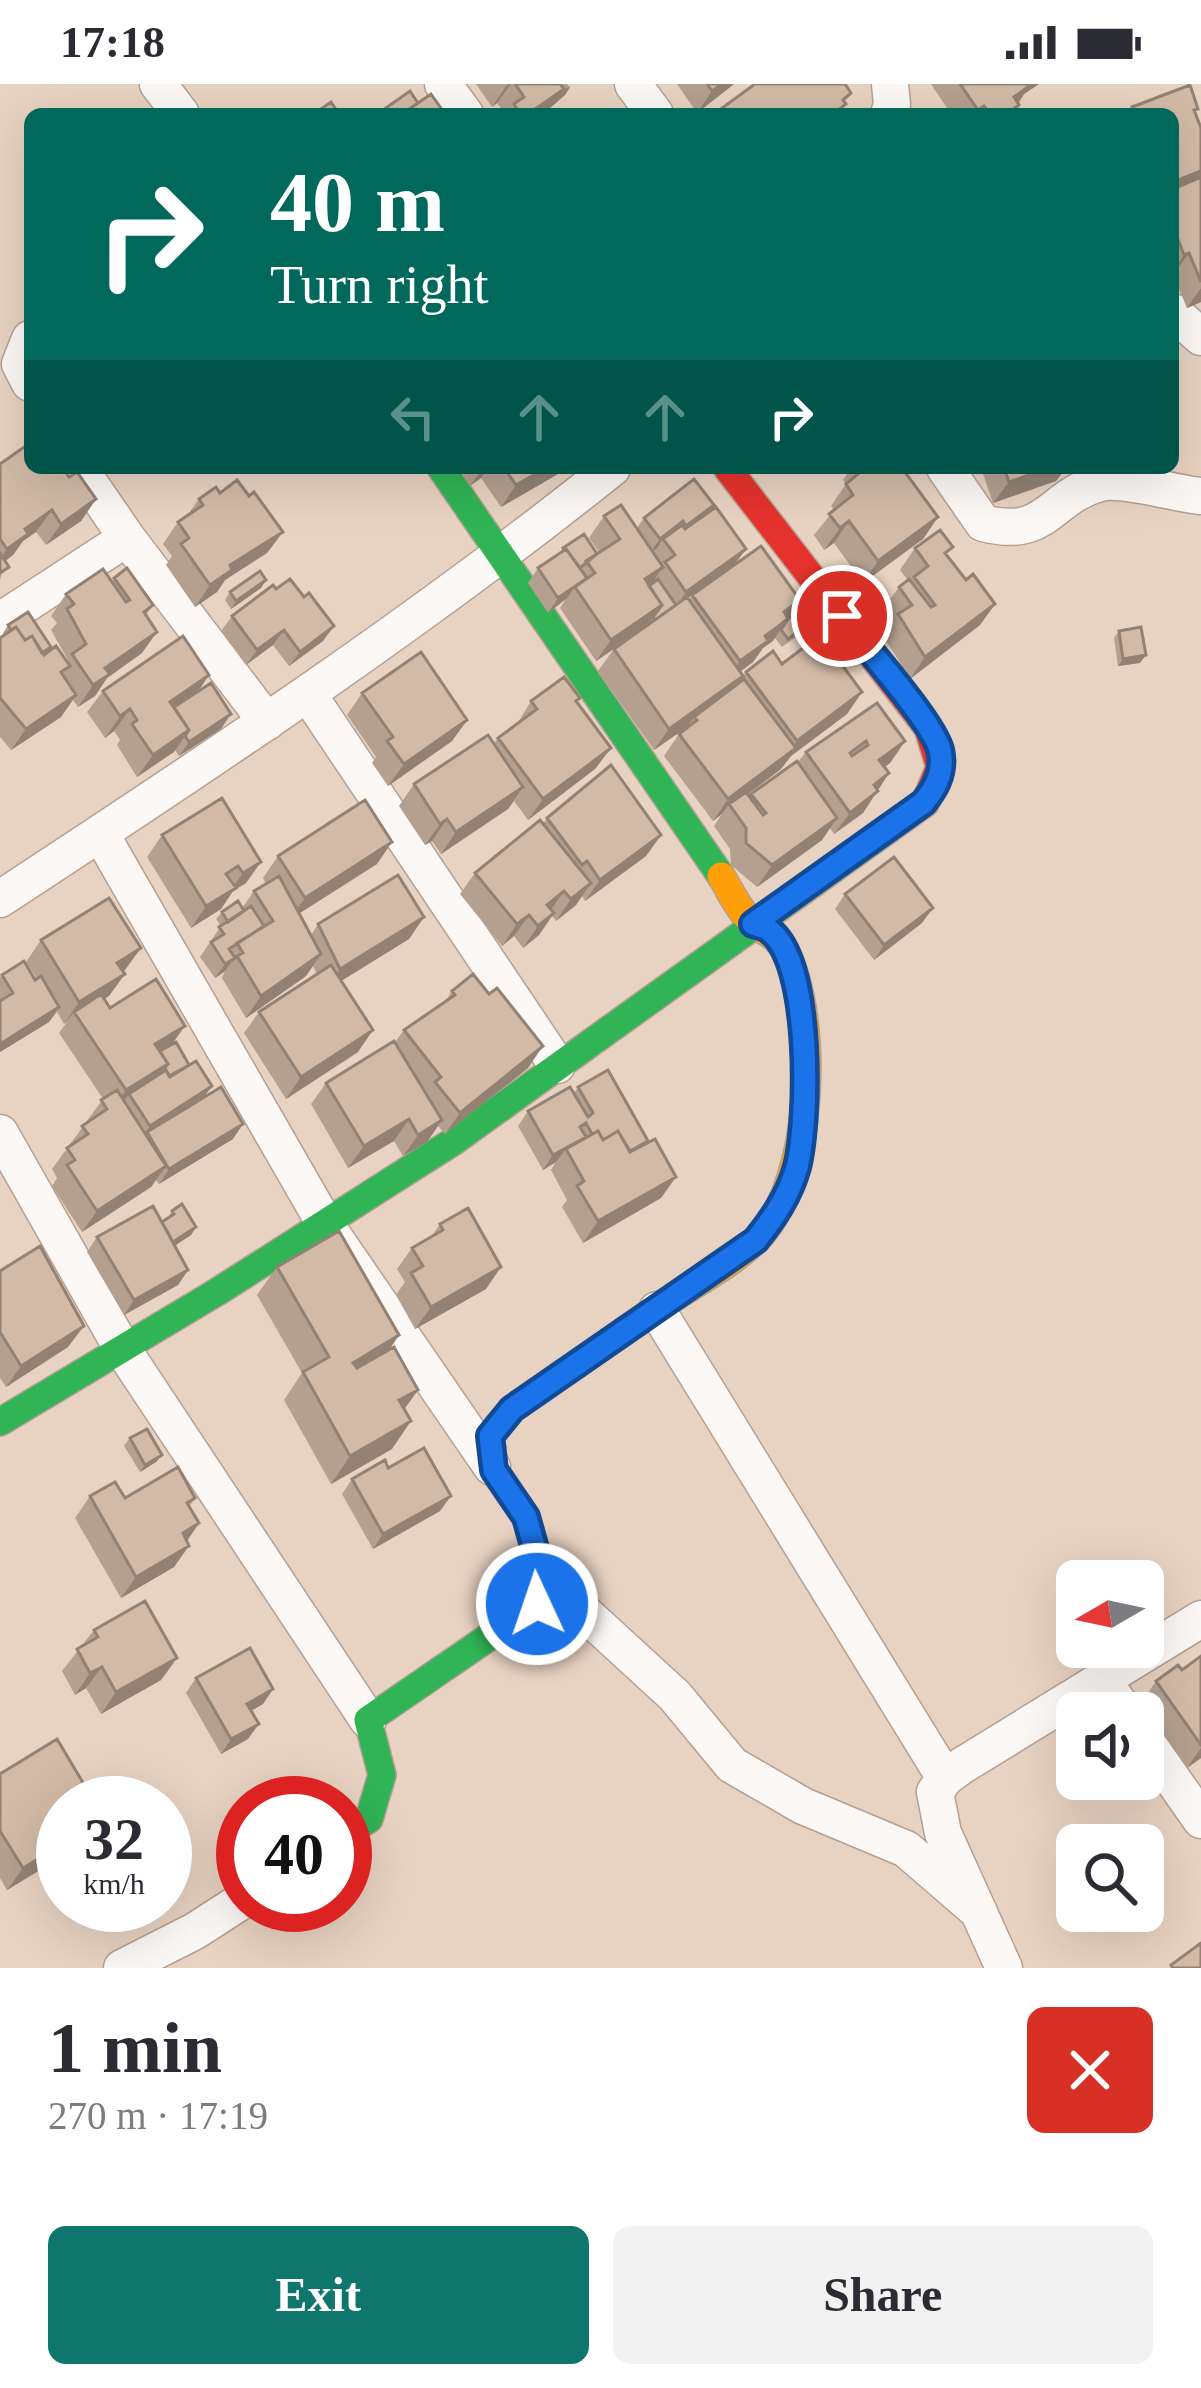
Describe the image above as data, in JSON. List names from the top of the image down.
{
  "north": "left",
  "page": {
    "status": "17:18",
    "turn": ["40 m", "Turn right"],
    "speed": "32 km/h",
    "limit": "40",
    "heading": ["1 min", "270 m · 17:19"],
    "buttons": ["Exit", "Share"]
  }
}
